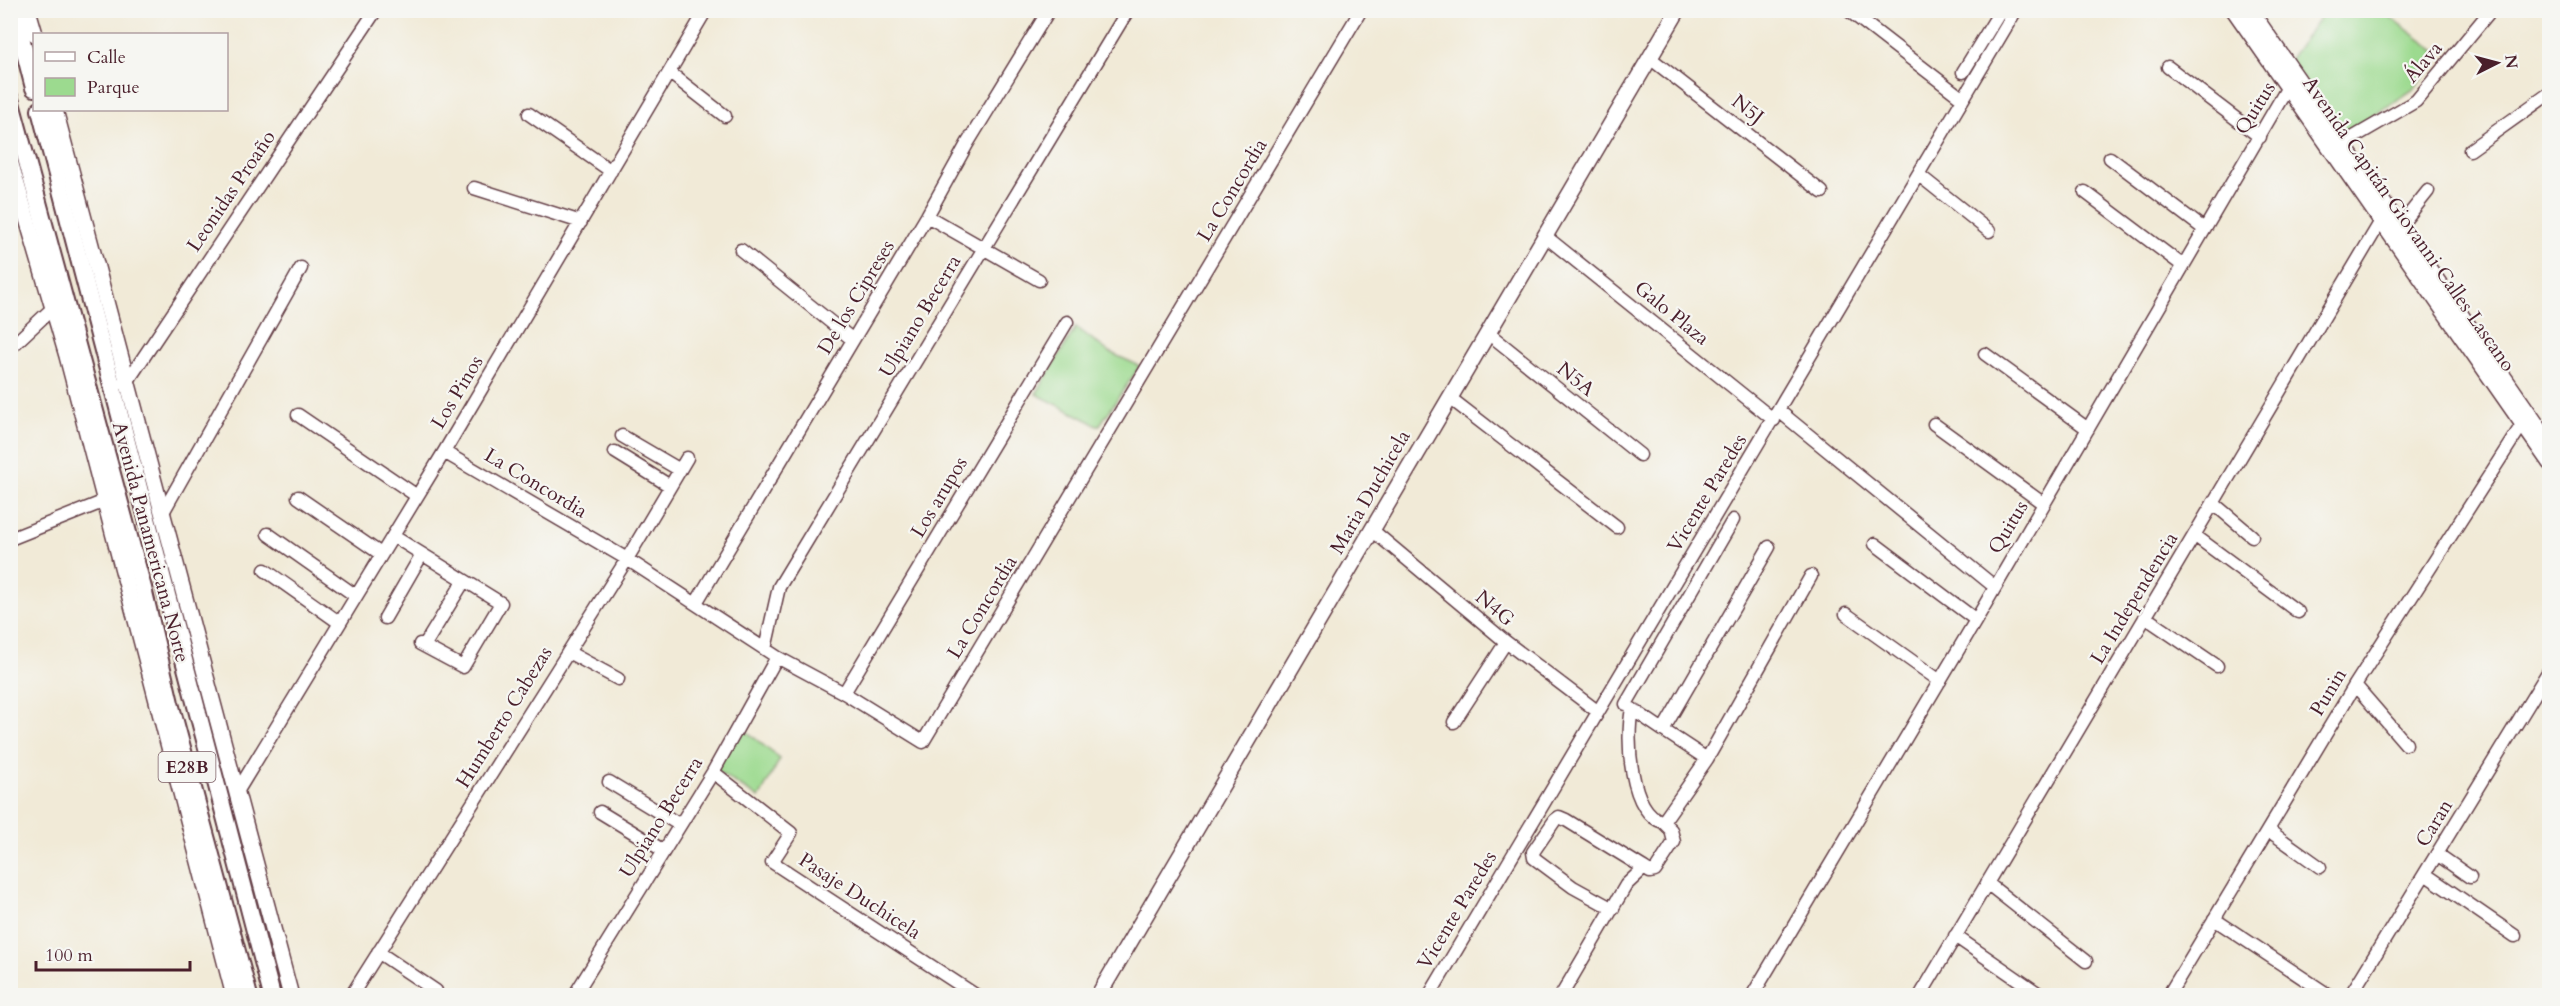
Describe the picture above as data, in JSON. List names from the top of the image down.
{
  "streets": {
    "highway": ["Avenida Panamericana Norte", "E28B"],
    "main road": ["Avenida Capitán Giovanni Calles Lascano", "Maria Duchicela"],
    "street": [
      "Álava",
      "Quitus",
      "N5J",
      "La Concordia",
      "Leonidas Proaño",
      "De los Cipreses",
      "Galo Plaza",
      "Ulpiano Becerra",
      "N5A",
      "Los Pinos",
      "Vicente Paredes",
      "Los arupos",
      "La Independencia",
      "N4G",
      "Punin",
      "Humberto Cabezas",
      "Caran",
      "Pasaje Duchicela"
    ]
  },
  "crossings": [
    ["Álava", "Avenida Capitán Giovanni Calles Lascano"],
    ["Quitus", "Avenida Capitán Giovanni Calles Lascano"],
    ["Quitus", "Galo Plaza"],
    ["N5J", "Maria Duchicela"],
    ["La Concordia", "De los Cipreses"],
    ["La Concordia", "Ulpiano Becerra"],
    ["La Concordia", "Los Pinos"],
    ["La Concordia", "Los arupos"],
    ["La Concordia", "Humberto Cabezas"],
    ["Leonidas Proaño", "Avenida Panamericana Norte"],
    ["Avenida Capitán Giovanni Calles Lascano", "La Independencia"],
    ["Avenida Capitán Giovanni Calles Lascano", "Punin"],
    ["Galo Plaza", "Maria Duchicela"],
    ["Galo Plaza", "Vicente Paredes"],
    ["Ulpiano Becerra", "Pasaje Duchicela"],
    ["N5A", "Maria Duchicela"],
    ["Los Pinos", "Avenida Panamericana Norte"],
    ["Maria Duchicela", "N4G"],
    ["Vicente Paredes", "N4G"]
  ],
  "legend": ["Calle", "Parque"],
  "scale_bar": "100 m",
  "north": "right"
}
